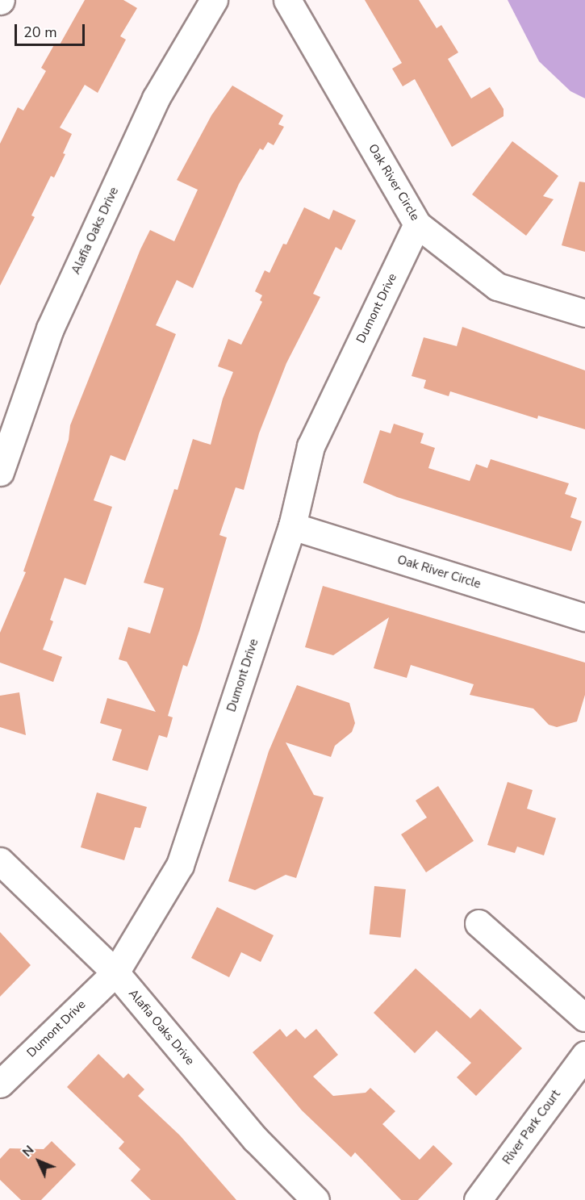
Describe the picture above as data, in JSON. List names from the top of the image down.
{
  "streets": {
    "street": [
      "Oak River Circle",
      "Alafia Oaks Drive",
      "Dumont Drive",
      "River Park Court"
    ]
  },
  "crossings": [
    ["Oak River Circle", "Dumont Drive"],
    ["Alafia Oaks Drive", "Dumont Drive"]
  ],
  "scale_bar": "20 m",
  "north": "top left"
}
